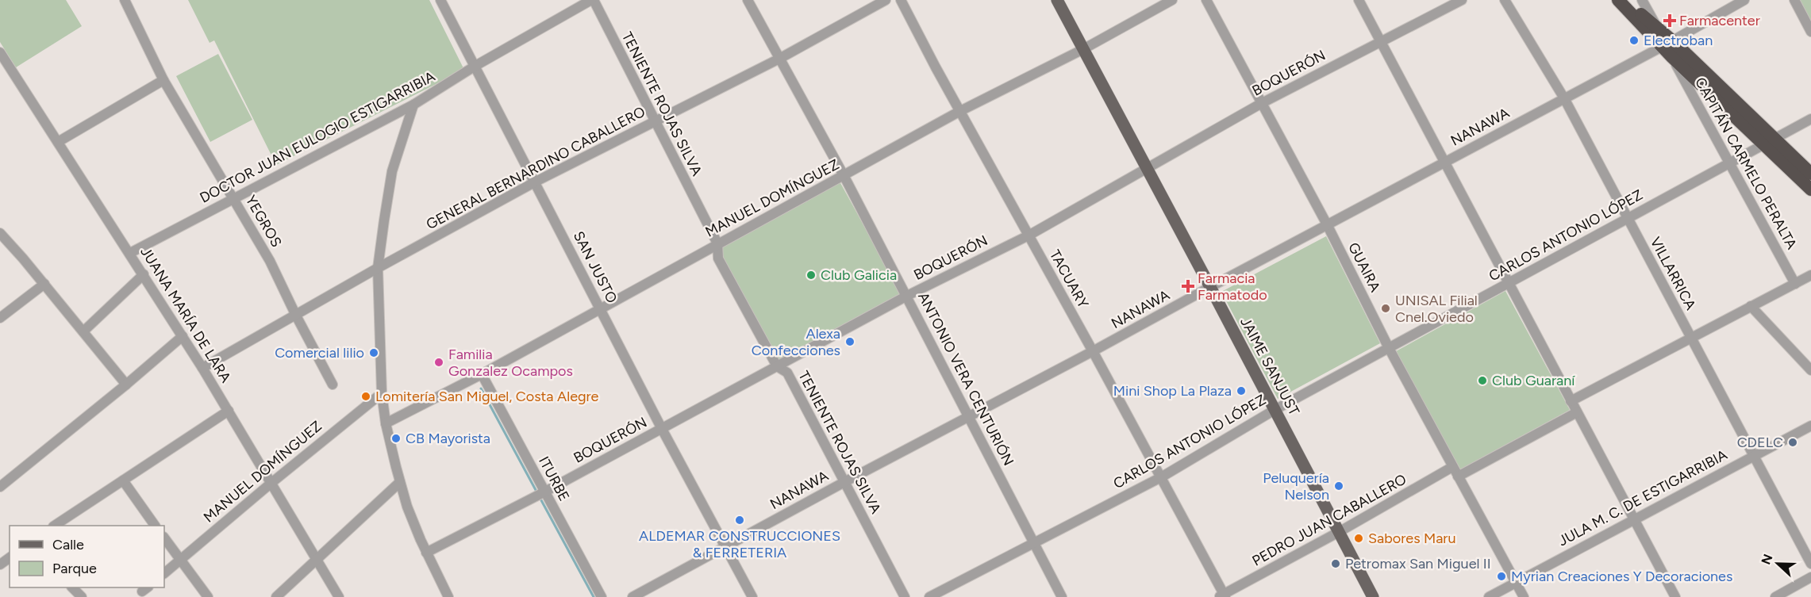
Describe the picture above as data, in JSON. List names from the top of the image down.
{
  "streets": {
    "main road": ["JAIME SANJUST"],
    "street": [
      "BOQUERÓN",
      "TENIENTE ROJAS SILVA",
      "NANAWA",
      "DOCTOR JUAN EULOGIO ESTIGARRIBIA",
      "CAPITÁN CARMELO PERALTA",
      "GENERAL BERNARDINO CABALLERO",
      "MANUEL DOMÍNGUEZ",
      "YEGROS",
      "CARLOS ANTONIO LÓPEZ",
      "SAN JUSTO",
      "GUAIRA",
      "VILLARRICA",
      "TACUARY",
      "JUANA MARÍA DE LARA",
      "ANTONIO VERA CENTURIÓN",
      "ITURBE",
      "JULA M. C. DE ESTIGARRIBIA",
      "PEDRO JUAN CABALLERO"
    ]
  },
  "crossings": [
    ["BOQUERÓN", "TENIENTE ROJAS SILVA"],
    ["BOQUERÓN", "SAN JUSTO"],
    ["BOQUERÓN", "GUAIRA"],
    ["BOQUERÓN", "TACUARY"],
    ["BOQUERÓN", "JAIME SANJUST"],
    ["BOQUERÓN", "ANTONIO VERA CENTURIÓN"],
    ["BOQUERÓN", "ITURBE"],
    ["TENIENTE ROJAS SILVA", "NANAWA"],
    ["TENIENTE ROJAS SILVA", "DOCTOR JUAN EULOGIO ESTIGARRIBIA"],
    ["TENIENTE ROJAS SILVA", "GENERAL BERNARDINO CABALLERO"],
    ["TENIENTE ROJAS SILVA", "MANUEL DOMÍNGUEZ"],
    ["NANAWA", "SAN JUSTO"],
    ["NANAWA", "GUAIRA"],
    ["NANAWA", "VILLARRICA"],
    ["NANAWA", "TACUARY"],
    ["NANAWA", "JAIME SANJUST"],
    ["NANAWA", "ANTONIO VERA CENTURIÓN"],
    ["DOCTOR JUAN EULOGIO ESTIGARRIBIA", "YEGROS"],
    ["DOCTOR JUAN EULOGIO ESTIGARRIBIA", "SAN JUSTO"],
    ["DOCTOR JUAN EULOGIO ESTIGARRIBIA", "JUANA MARÍA DE LARA"],
    ["CAPITÁN CARMELO PERALTA", "CARLOS ANTONIO LÓPEZ"],
    ["GENERAL BERNARDINO CABALLERO", "YEGROS"],
    ["GENERAL BERNARDINO CABALLERO", "SAN JUSTO"],
    ["GENERAL BERNARDINO CABALLERO", "JUANA MARÍA DE LARA"],
    ["GENERAL BERNARDINO CABALLERO", "ANTONIO VERA CENTURIÓN"],
    ["MANUEL DOMÍNGUEZ", "SAN JUSTO"],
    ["MANUEL DOMÍNGUEZ", "TACUARY"],
    ["MANUEL DOMÍNGUEZ", "JUANA MARÍA DE LARA"],
    ["MANUEL DOMÍNGUEZ", "JAIME SANJUST"],
    ["MANUEL DOMÍNGUEZ", "ANTONIO VERA CENTURIÓN"],
    ["MANUEL DOMÍNGUEZ", "ITURBE"],
    ["CARLOS ANTONIO LÓPEZ", "GUAIRA"],
    ["CARLOS ANTONIO LÓPEZ", "VILLARRICA"],
    ["CARLOS ANTONIO LÓPEZ", "TACUARY"],
    ["CARLOS ANTONIO LÓPEZ", "JAIME SANJUST"],
    ["CARLOS ANTONIO LÓPEZ", "ANTONIO VERA CENTURIÓN"],
    ["GUAIRA", "JULA M. C. DE ESTIGARRIBIA"],
    ["GUAIRA", "PEDRO JUAN CABALLERO"],
    ["VILLARRICA", "JULA M. C. DE ESTIGARRIBIA"],
    ["TACUARY", "PEDRO JUAN CABALLERO"],
    ["JAIME SANJUST", "PEDRO JUAN CABALLERO"]
  ],
  "places": {
    "health": ["Farmacenter", "Farmacia Farmatodo"],
    "other": [
      "Electroban",
      "Club Galicia",
      "UNISAL Filial Cnel.Oviedo",
      "Alexa Confecciones",
      "Comercial lilio",
      "Familia Gonzalez Ocampos",
      "Club Guaraní",
      "Mini Shop La Plaza",
      "Lomitería San Miguel, Costa Alegre",
      "CB Mayorista",
      "CDELC",
      "Peluquería Nelson",
      "ALDEMAR CONSTRUCCIONES & FERRETERIA",
      "Sabores Maru",
      "Petromax San Miguel II",
      "Myrian Creaciones Y Decoraciones"
    ]
  },
  "legend": ["Calle", "Parque"],
  "north": "left"
}
